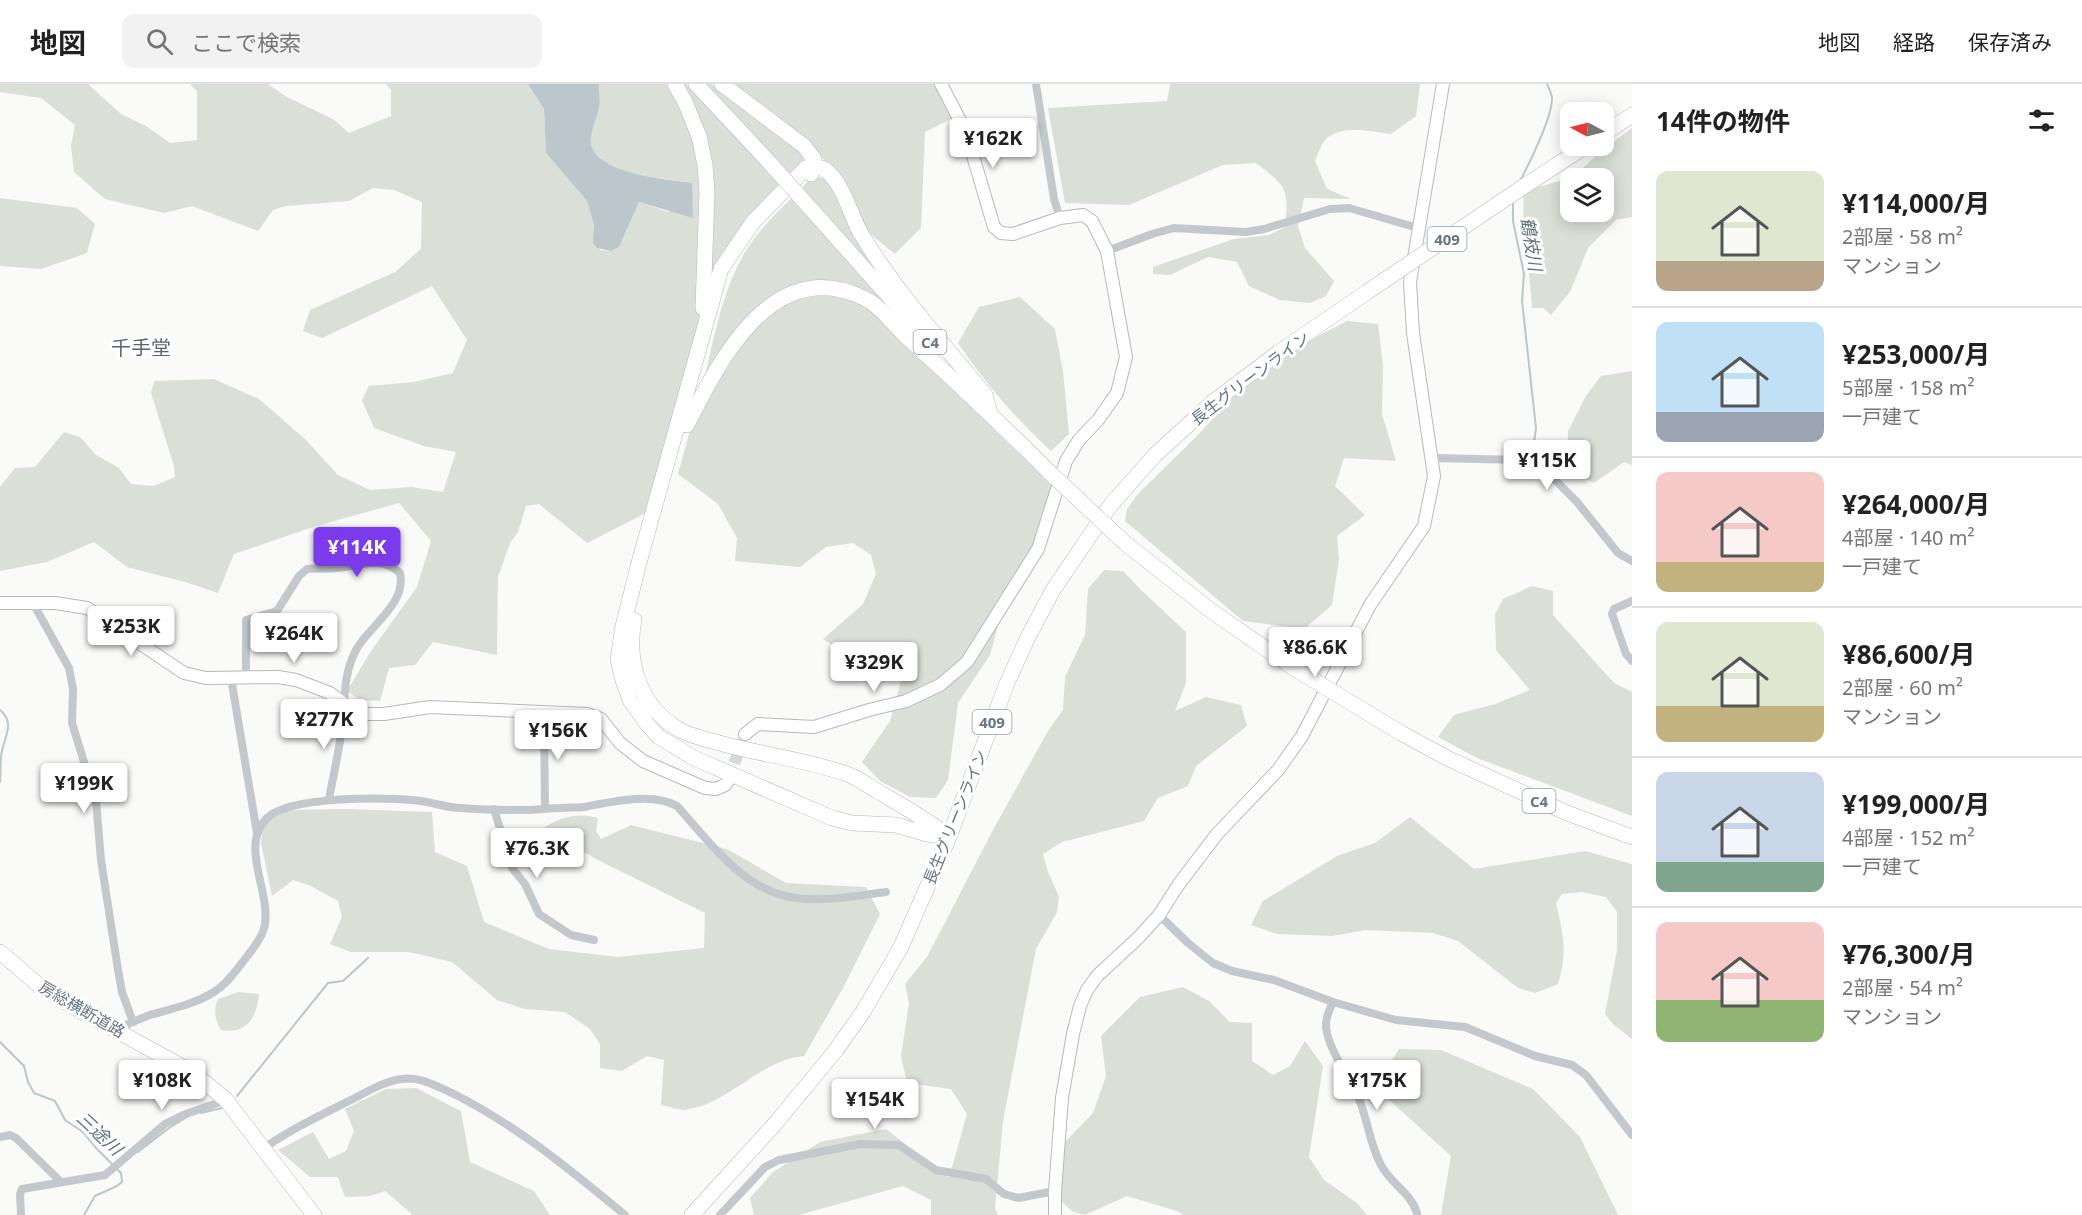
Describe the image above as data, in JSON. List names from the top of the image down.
{
  "streets": {
    "highway": [
      "409",
      "C4",
      "長生グリーンライン",
      "房総横断道路"
    ]
  },
  "districts": ["千手堂"],
  "water": ["鶴枝川", "三途川"],
  "north": "left",
  "page": {
    "header": "地図",
    "search": "ここで検索",
    "nav": ["地図", "経路", "保存済み"],
    "heading": "14件の物件",
    "price": [
      "¥162K",
      "¥115K",
      "¥114K",
      "¥253K",
      "¥264K",
      "¥86.6K",
      "¥329K",
      "¥277K",
      "¥156K",
      "¥199K",
      "¥76.3K",
      "¥108K",
      "¥175K",
      "¥154K"
    ],
    "list": [
      {
        "name": "¥114,000/月",
        "note": "2部屋 · 58 m² · マンション"
      },
      {
        "name": "¥253,000/月",
        "note": "5部屋 · 158 m² · 一戸建て"
      },
      {
        "name": "¥264,000/月",
        "note": "4部屋 · 140 m² · 一戸建て"
      },
      {
        "name": "¥86,600/月",
        "note": "2部屋 · 60 m² · マンション"
      },
      {
        "name": "¥199,000/月",
        "note": "4部屋 · 152 m² · 一戸建て"
      },
      {
        "name": "¥76,300/月",
        "note": "2部屋 · 54 m² · マンション"
      }
    ]
  }
}
